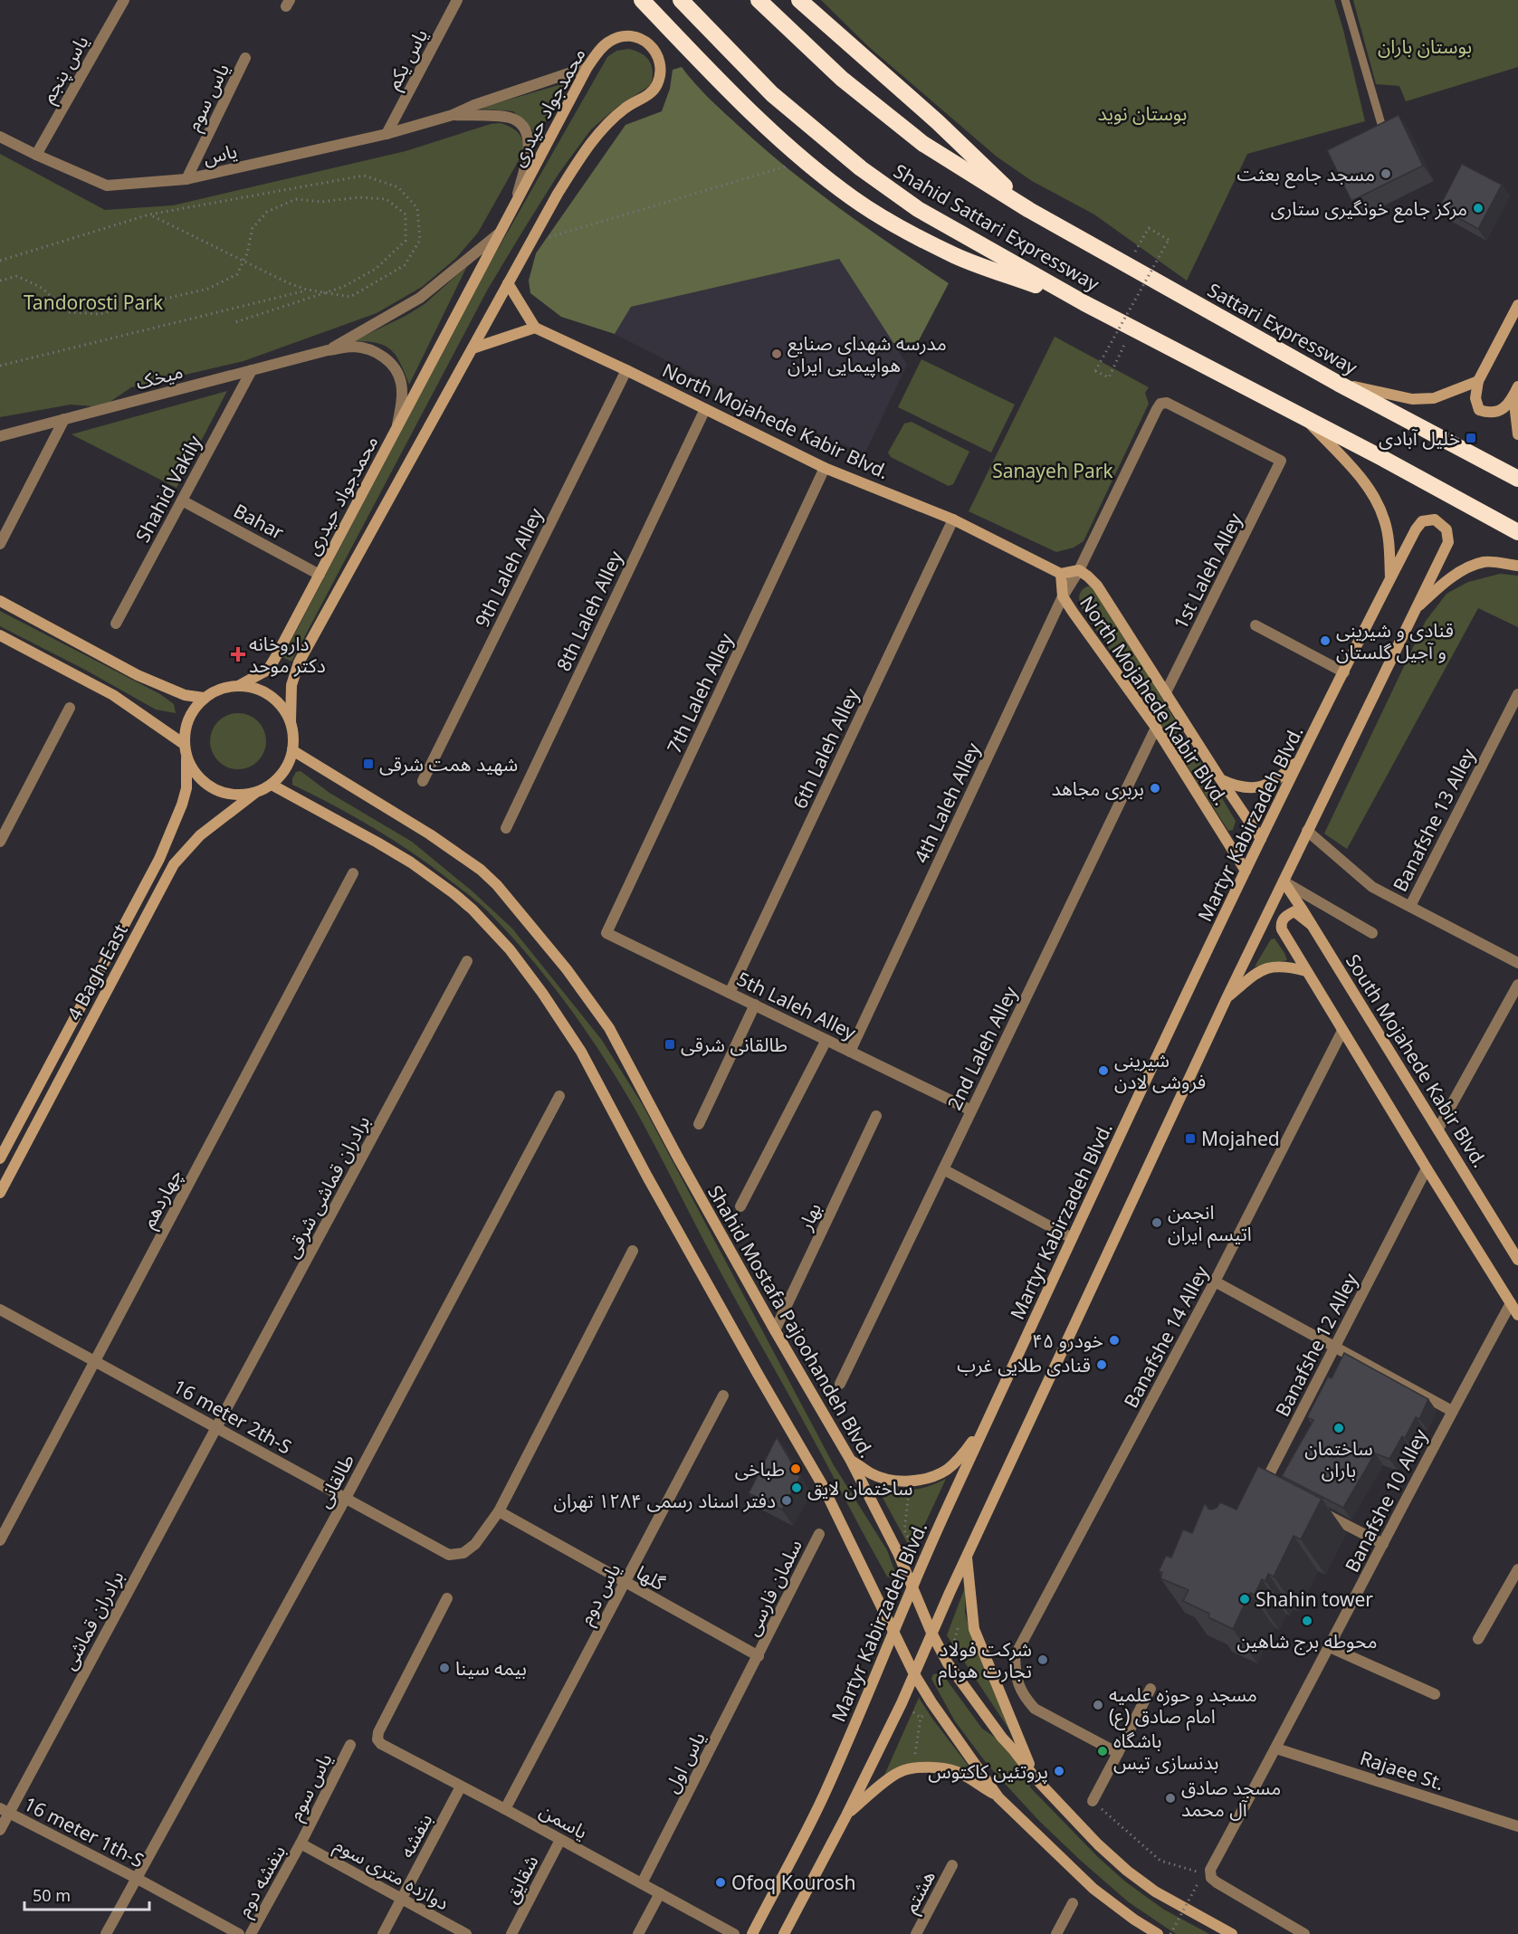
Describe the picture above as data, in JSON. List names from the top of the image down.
{
  "streets": {
    "highway": ["Shahid Sattari Expressway", "Sattari Expressway"],
    "main road": [
      "محمدجواد حیدری",
      "North Mojahede Kabir Blvd.",
      "Martyr Kabirzadeh Blvd.",
      "4 Bagh-East",
      "South Mojahede Kabir Blvd.",
      "Shahid Mostafa Pajoohandeh Blvd."
    ],
    "street": [
      "یاس یکم",
      "یاس پنجم",
      "یاس سوم",
      "یاس",
      "میخک",
      "Shahid Vakily",
      "Bahar",
      "9th Laleh Alley",
      "1st Laleh Alley",
      "8th Laleh Alley",
      "7th Laleh Alley",
      "6th Laleh Alley",
      "4th Laleh Alley",
      "Banafshe 13 Alley",
      "5th Laleh Alley",
      "2nd Laleh Alley",
      "برادران قماشی شرقی",
      "چهاردهم",
      "بهار",
      "Banafshe 14 Alley",
      "Banafshe 12 Alley",
      "16 meter 2th-S",
      "طالقانی",
      "Banafshe 10 Alley",
      "گلها",
      "سلمان فارسی",
      "یاس دوم",
      "برادران قماشی",
      "یاس اول",
      "Rajaee St.",
      "یاسمن",
      "16 meter 1th-S",
      "بنفشه",
      "دوازده متری سوم",
      "شقایق",
      "بنفشه دوم",
      "هشتم"
    ]
  },
  "crossings": [
    ["یاس یکم", "یاس"],
    ["یاس پنجم", "یاس"],
    ["یاس سوم", "یاس"],
    ["یاس سوم", "دوازده متری سوم"],
    ["یاس سوم", "بنفشه دوم"],
    ["محمدجواد حیدری", "Bahar"],
    ["محمدجواد حیدری", "4 Bagh-East"],
    ["محمدجواد حیدری", "Shahid Mostafa Pajoohandeh Blvd."],
    ["Shahid Sattari Expressway", "Sattari Expressway"],
    ["میخک", "Shahid Vakily"],
    ["North Mojahede Kabir Blvd.", "9th Laleh Alley"],
    ["North Mojahede Kabir Blvd.", "1st Laleh Alley"],
    ["North Mojahede Kabir Blvd.", "8th Laleh Alley"],
    ["North Mojahede Kabir Blvd.", "7th Laleh Alley"],
    ["North Mojahede Kabir Blvd.", "6th Laleh Alley"],
    ["North Mojahede Kabir Blvd.", "4th Laleh Alley"],
    ["North Mojahede Kabir Blvd.", "Martyr Kabirzadeh Blvd."],
    ["North Mojahede Kabir Blvd.", "2nd Laleh Alley"],
    ["Shahid Vakily", "Bahar"],
    ["1st Laleh Alley", "4th Laleh Alley"],
    ["7th Laleh Alley", "5th Laleh Alley"],
    ["6th Laleh Alley", "5th Laleh Alley"],
    ["4th Laleh Alley", "5th Laleh Alley"],
    ["Martyr Kabirzadeh Blvd.", "Shahid Mostafa Pajoohandeh Blvd."],
    ["4 Bagh-East", "Shahid Mostafa Pajoohandeh Blvd."],
    ["5th Laleh Alley", "2nd Laleh Alley"],
    ["برادران قماشی شرقی", "16 meter 2th-S"],
    ["برادران قماشی شرقی", "برادران قماشی"],
    ["چهاردهم", "16 meter 2th-S"],
    ["بهار", "Shahid Mostafa Pajoohandeh Blvd."],
    ["16 meter 2th-S", "طالقانی"],
    ["16 meter 2th-S", "گلها"],
    ["16 meter 2th-S", "برادران قماشی"],
    ["طالقانی", "16 meter 1th-S"],
    ["Banafshe 10 Alley", "Rajaee St."],
    ["گلها", "سلمان فارسی"],
    ["گلها", "یاس دوم"],
    ["گلها", "یاس اول"],
    ["سلمان فارسی", "یاس اول"],
    ["یاس دوم", "یاسمن"],
    ["برادران قماشی", "16 meter 1th-S"],
    ["یاس اول", "یاسمن"],
    ["یاسمن", "بنفشه"],
    ["یاسمن", "شقایق"],
    ["بنفشه", "دوازده متری سوم"],
    ["دوازده متری سوم", "بنفشه دوم"]
  ],
  "parks": [
    "بوستان باران",
    "بوستان نوید",
    "Tandorosti Park",
    "Sanayeh Park"
  ],
  "places": {
    "other": [
      "مسجد جامع بعثت",
      "مرکز جامع خونگیری ستاری",
      "مدرسه شهدای صنایع هواپیمایی ایران",
      "قنادی و شیرینی و آجیل گلستان",
      "بربری مجاهد",
      "شیرینی فروشی لادن",
      "انجمن اتیسم ایران",
      "خودرو ۴۵",
      "قنادی طلایی غرب",
      "ساختمان باران",
      "طباخی",
      "ساختمان لایق",
      "دفتر اسناد رسمی ۱۲۸۴ تهران",
      "Shahin tower",
      "محوطه برج شاهین",
      "شرکت فولاد تجارت هونام",
      "بیمه سینا",
      "مسجد و حوزه علمیه امام صادق (ع)",
      "باشگاه بدنسازی تیس",
      "پروتئین کاکتوس",
      "مسجد صادق آل محمد",
      "Ofoq Kourosh"
    ],
    "transit": [
      "خلیل آبادی",
      "شهید همت شرقی",
      "طالقانی شرقی",
      "Mojahed"
    ],
    "health": ["داروخانه دکتر موحد"]
  },
  "scale_bar": "50 m"
}
